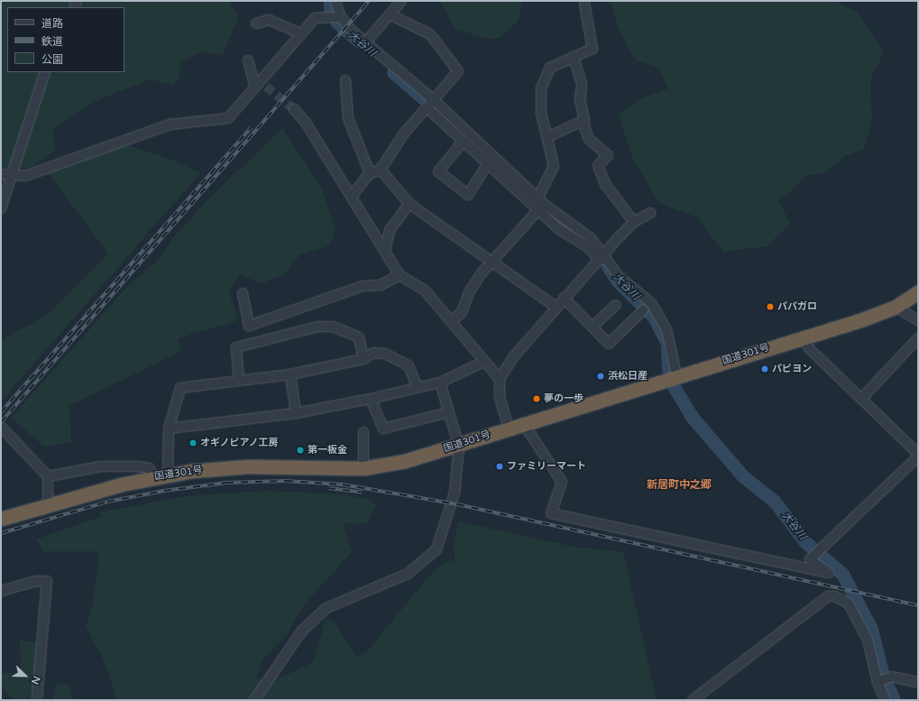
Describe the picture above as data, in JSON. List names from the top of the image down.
{
  "streets": {
    "highway": ["国道301号"]
  },
  "districts": ["新居町中之郷"],
  "water": ["大谷川"],
  "places": [
    "パパガロ",
    "パピヨン",
    "浜松日産",
    "夢の一歩",
    "オギノピアノ工房",
    "第一板金",
    "ファミリーマート"
  ],
  "legend": ["道路", "鉄道", "公園"],
  "north": "bottom right"
}
